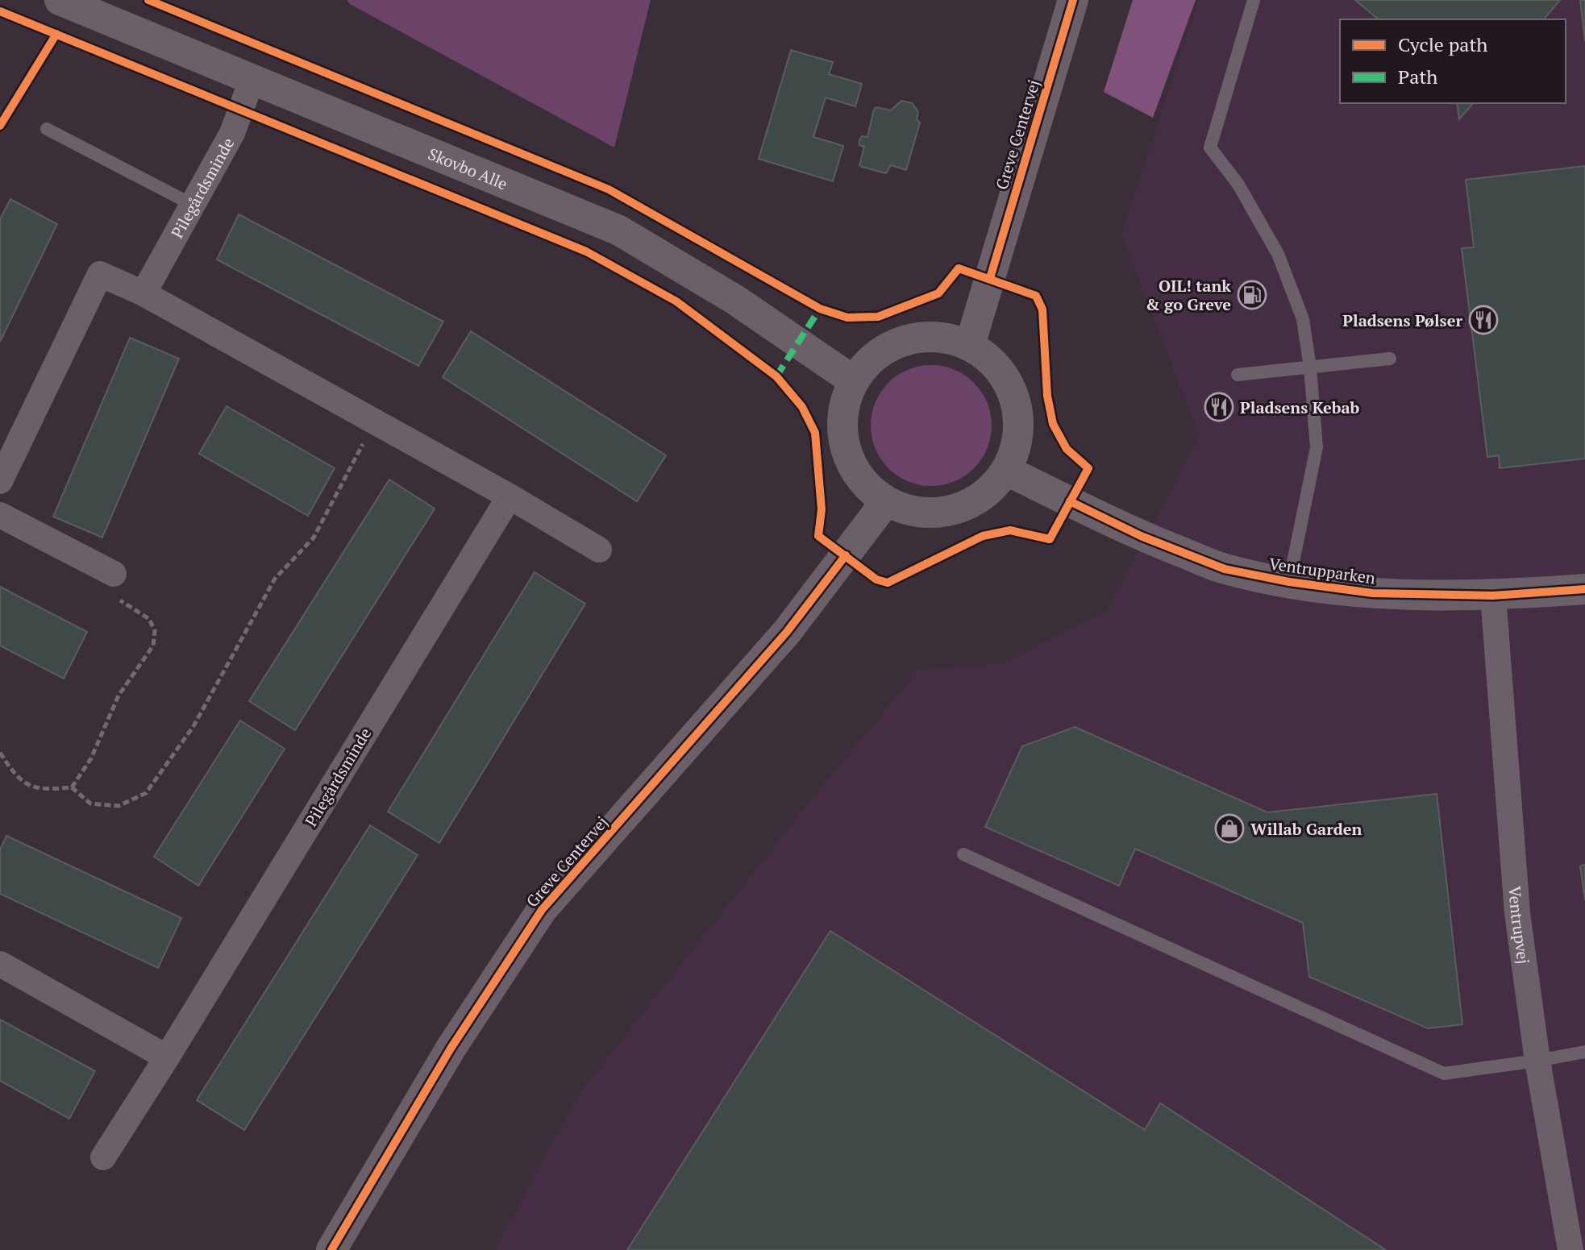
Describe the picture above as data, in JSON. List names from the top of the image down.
{
  "streets": {
    "street": [
      "Greve Centervej",
      "Skovbo Alle",
      "Pilegårdsminde",
      "Ventrupparken",
      "Ventrupvej"
    ]
  },
  "crossings": [
    ["Greve Centervej", "Skovbo Alle"],
    ["Greve Centervej", "Ventrupparken"],
    ["Skovbo Alle", "Pilegårdsminde"],
    ["Skovbo Alle", "Ventrupparken"],
    ["Ventrupparken", "Ventrupvej"]
  ],
  "places": {
    "fuel station": ["OIL! tank & go Greve"],
    "restaurant": ["Pladsens Pølser", "Pladsens Kebab"],
    "shop": ["Willab Garden"]
  },
  "legend": ["Cycle path", "Path"]
}
